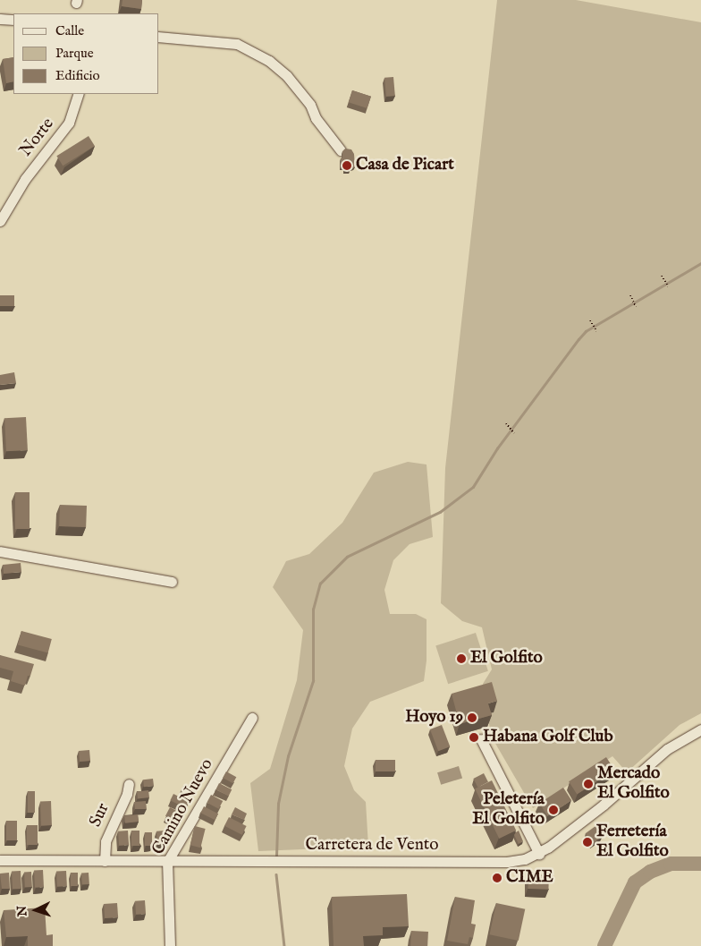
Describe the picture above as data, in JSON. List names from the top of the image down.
{
  "streets": {
    "street": [
      "Norte",
      "Camino Nuevo",
      "Sur",
      "Carretera de Vento"
    ]
  },
  "crossings": [
    ["Camino Nuevo", "Carretera de Vento"],
    ["Sur", "Carretera de Vento"]
  ],
  "places": [
    "Casa de Picart",
    "El Golfito",
    "Hoyo 19",
    "Habana Golf Club",
    "Mercado El Golfito",
    "Peletería El Golfito",
    "Ferretería El Golfito",
    "CIME"
  ],
  "legend": ["Calle", "Parque", "Edificio"],
  "north": "left"
}
